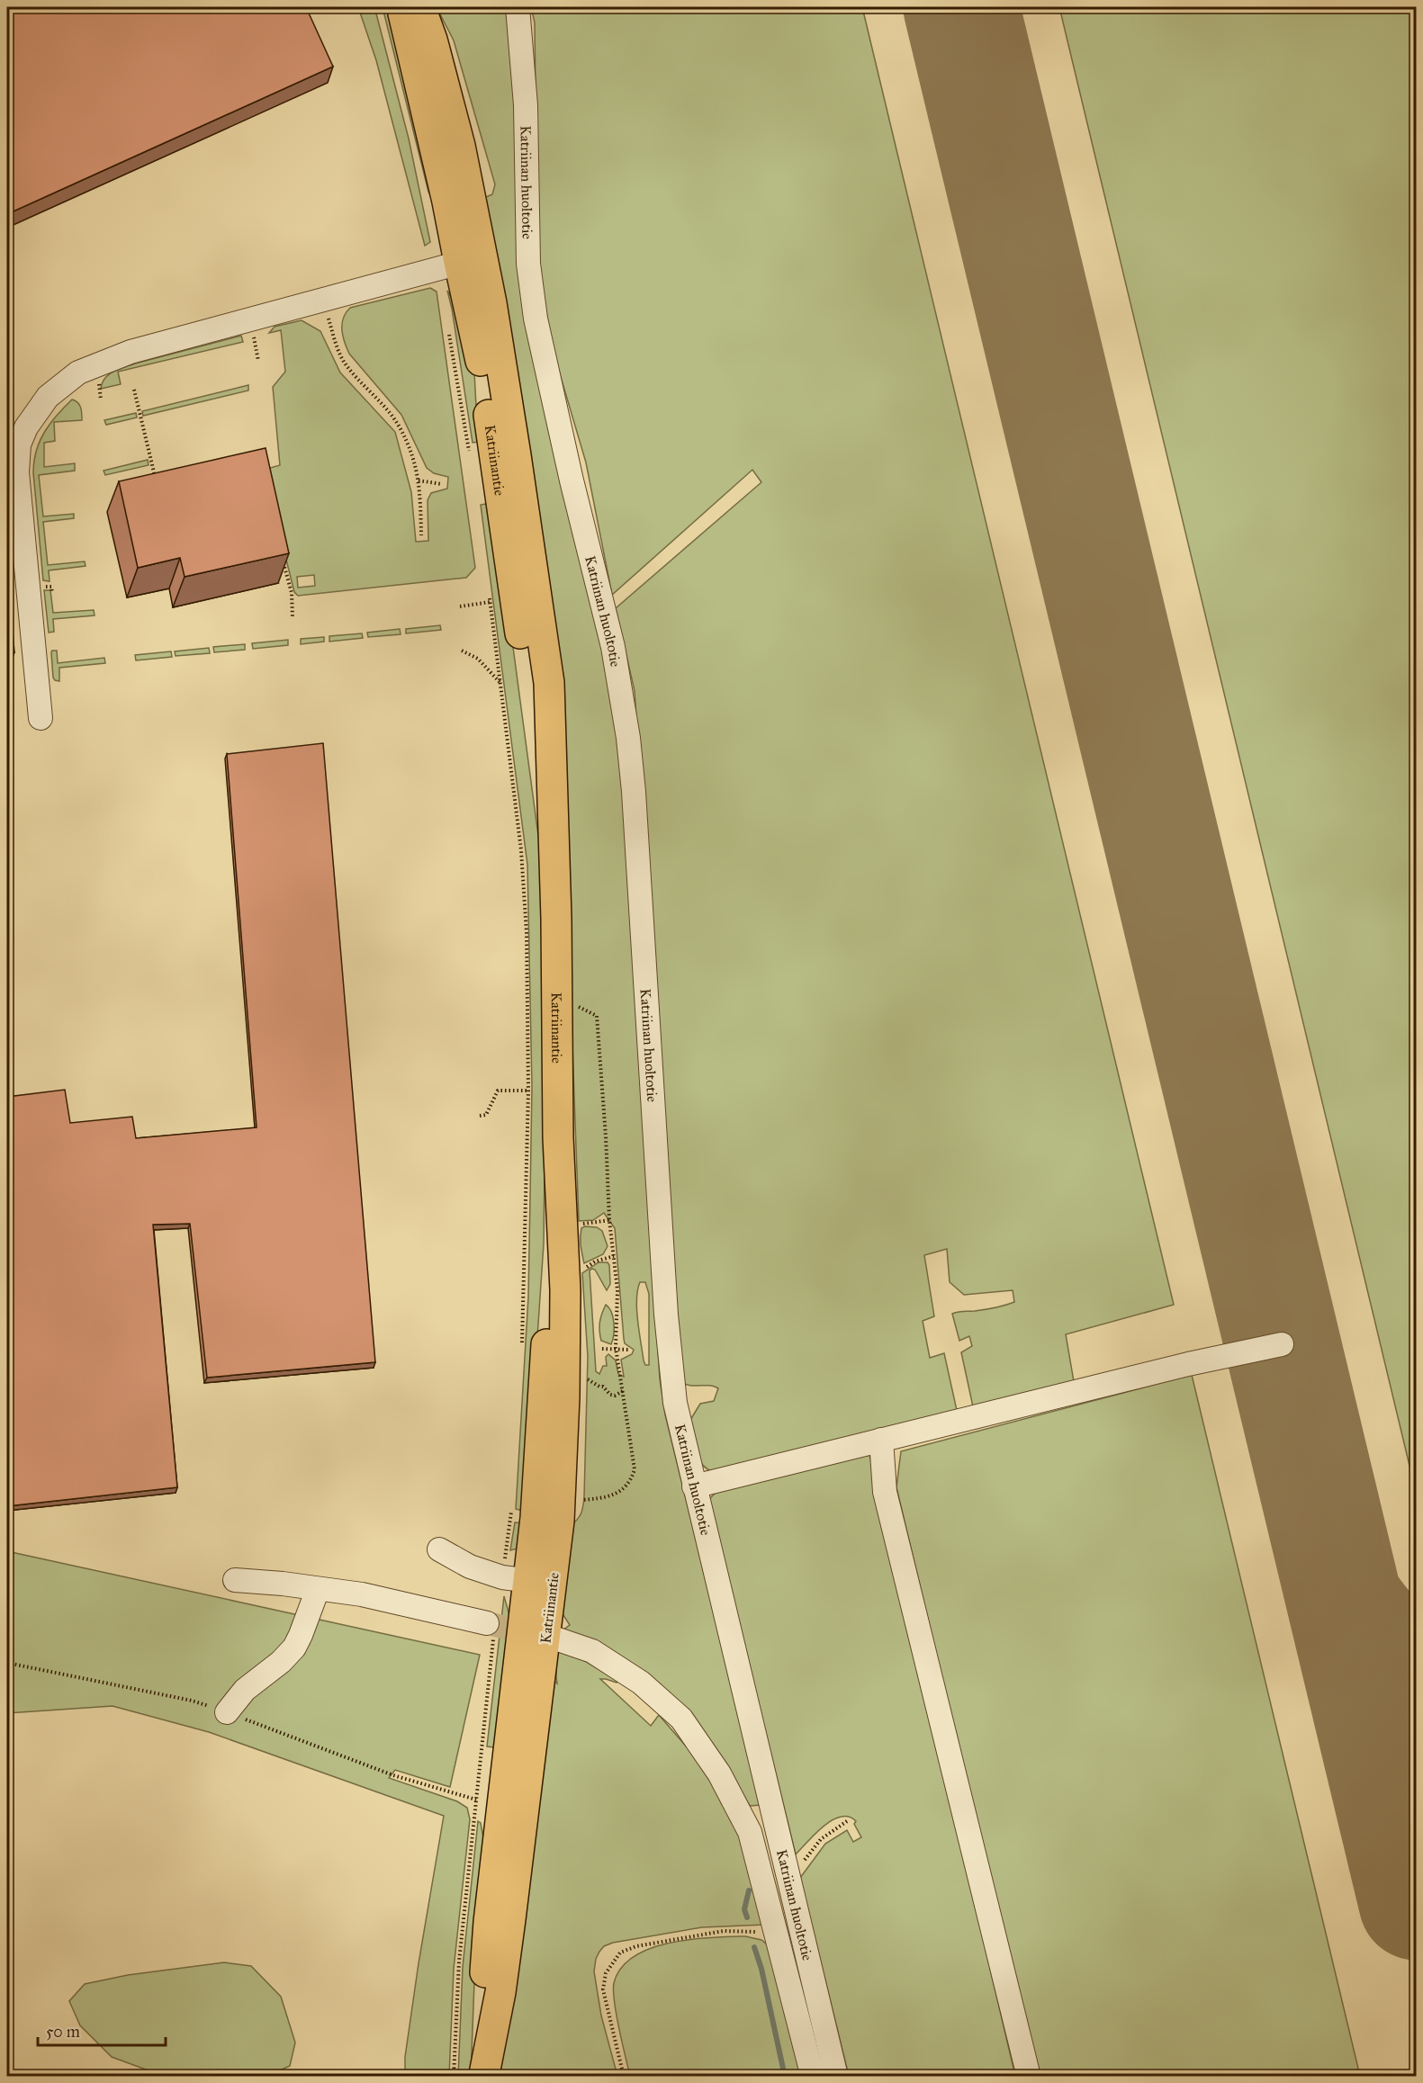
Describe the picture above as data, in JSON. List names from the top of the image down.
{
  "streets": {
    "main road": ["Katriinantie"],
    "lane": ["Katriinan huoltotie"]
  },
  "scale_bar": "50 m"
}
